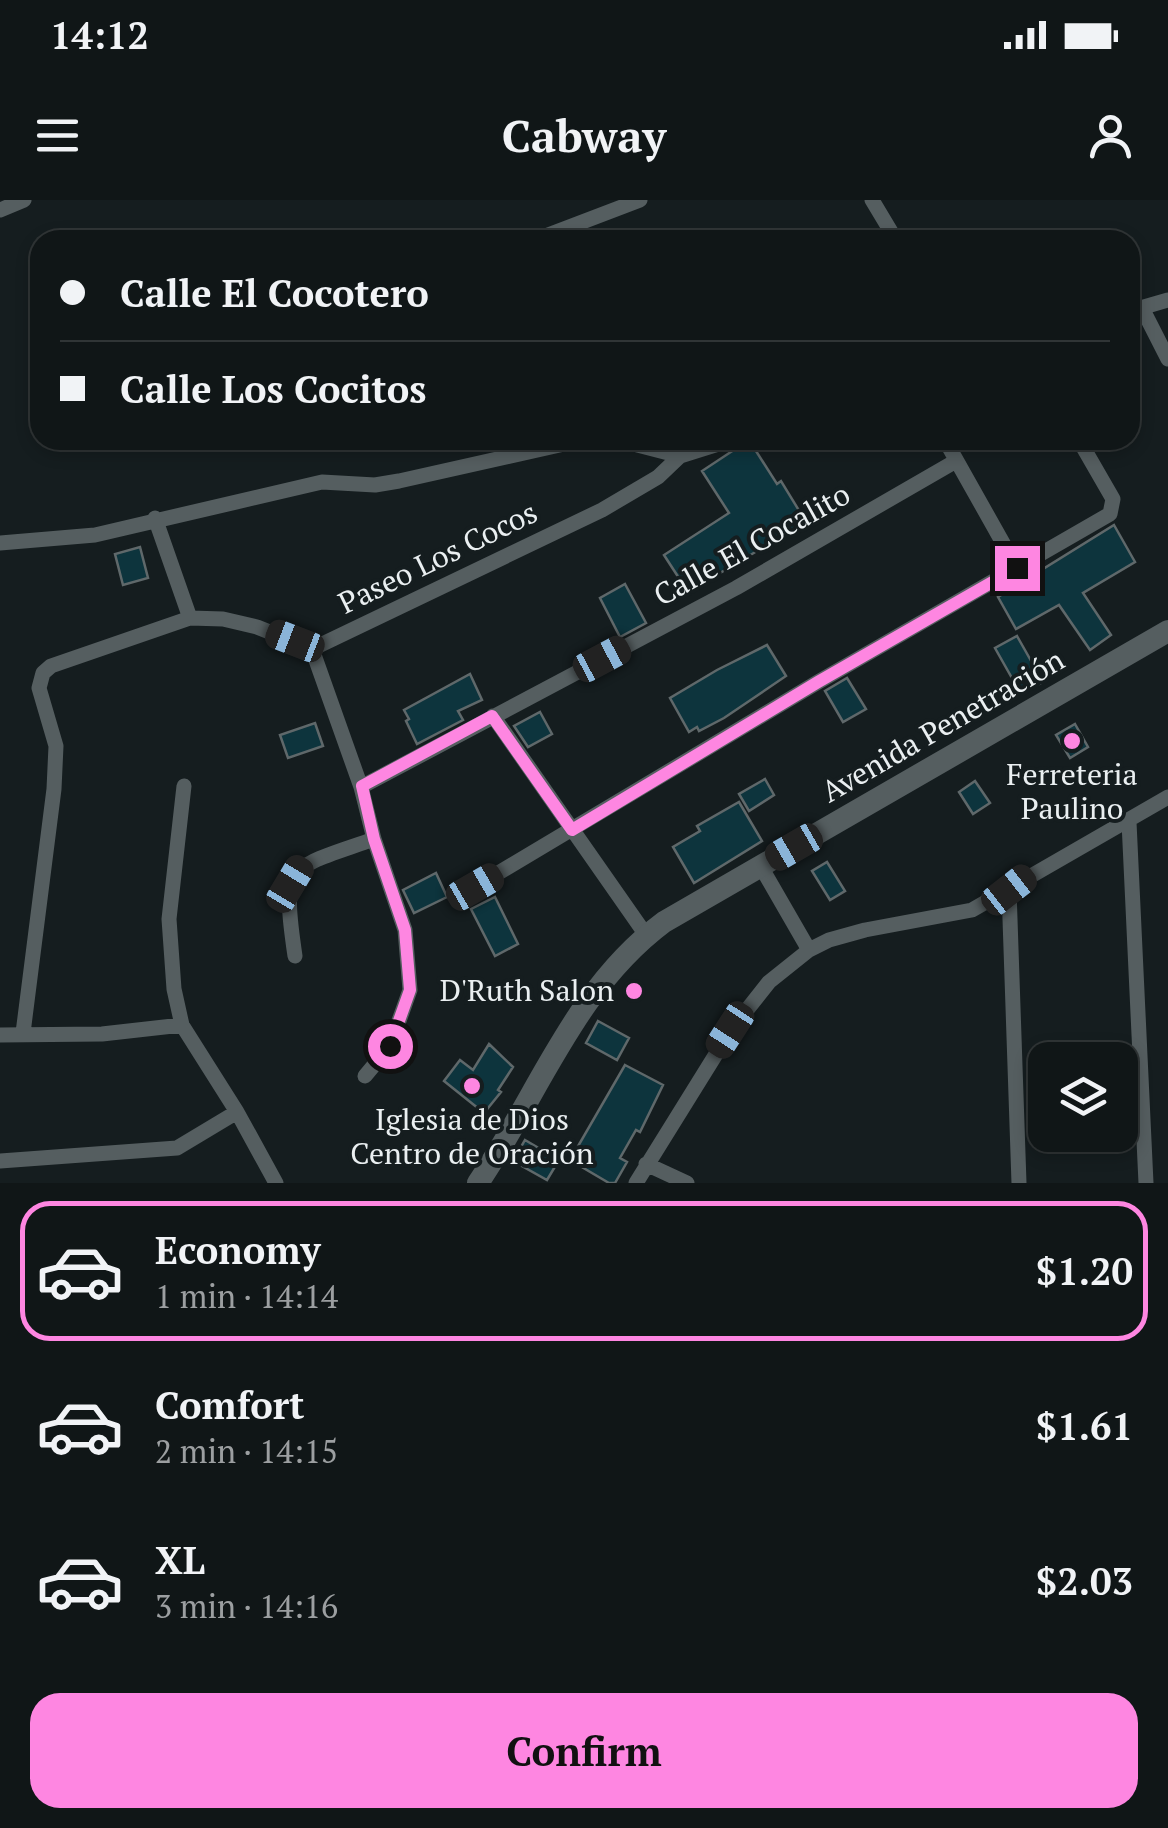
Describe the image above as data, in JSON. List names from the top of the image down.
{
  "streets": {
    "street": ["Calle El Cocalito", "Paseo Los Cocos", "Avenida Penetración"]
  },
  "places": ["Ferreteria Paulino", "D'Ruth Salon", "Iglesia de Dios Centro de Oración"],
  "page": {
    "status": "14:12",
    "header": "Cabway",
    "banner": ["Calle El Cocotero", "Calle Los Cocitos"],
    "list": [
      {
        "name": "Economy",
        "note": "1 min · 14:14",
        "value": "$1.20"
      },
      {
        "name": "Comfort",
        "note": "2 min · 14:15",
        "value": "$1.61"
      },
      {
        "name": "XL",
        "note": "3 min · 14:16",
        "value": "$2.03"
      }
    ],
    "buttons": "Confirm"
  }
}
